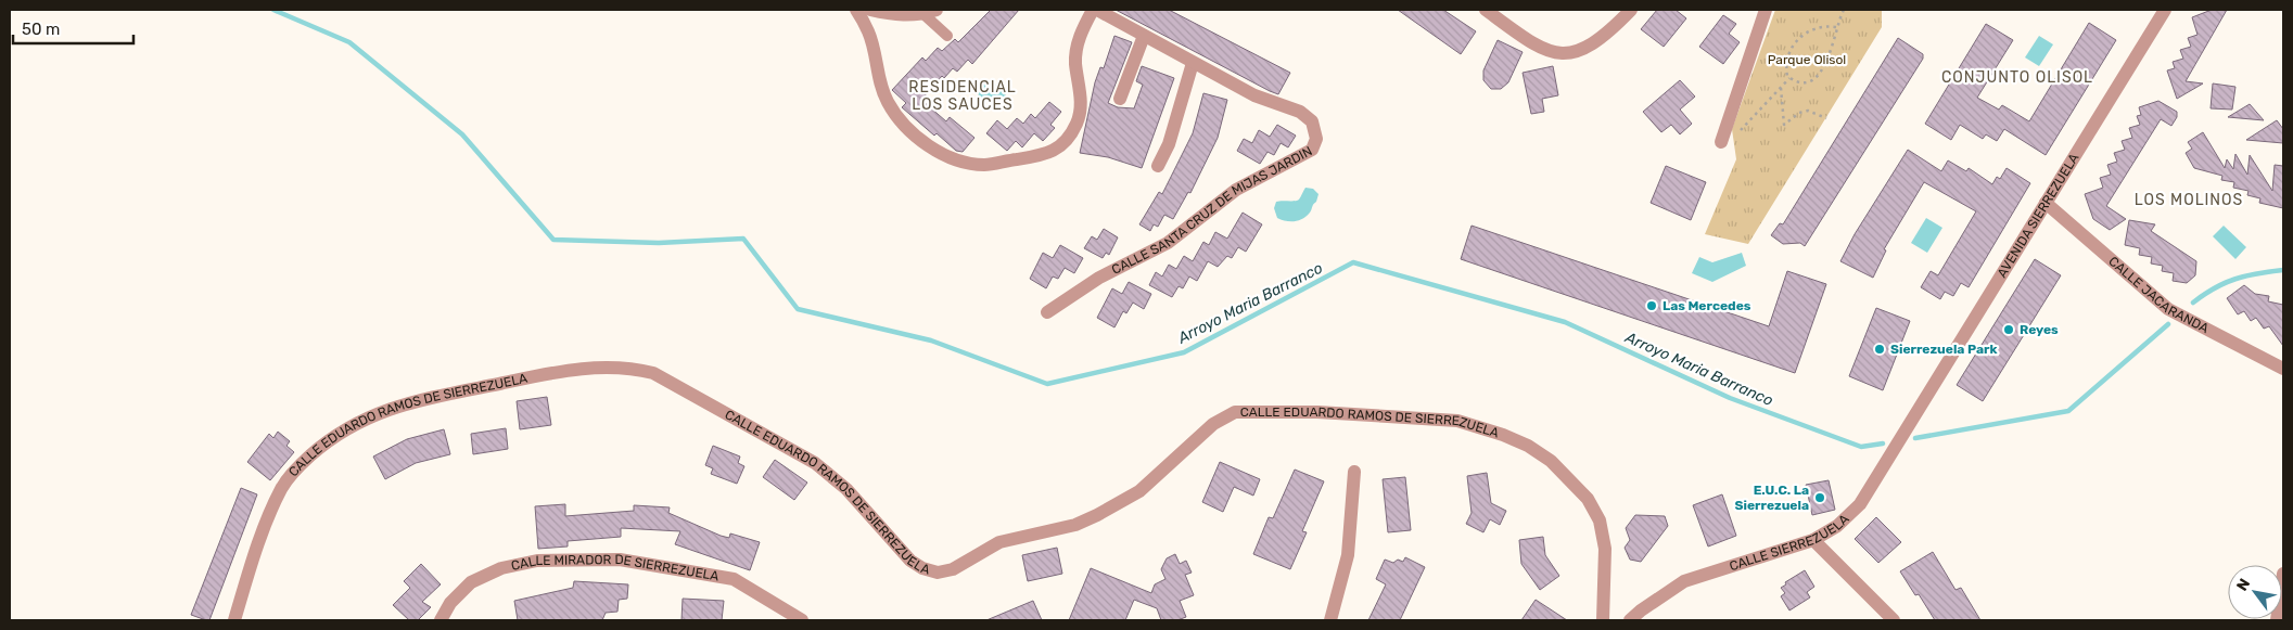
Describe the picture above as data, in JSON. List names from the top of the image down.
{
  "streets": {
    "street": [
      "CALLE SANTA CRUZ DE MIJAS JARDIN",
      "AVENIDA SIERREZUELA",
      "CALLE JACARANDA",
      "CALLE EDUARDO RAMOS DE SIERREZUELA",
      "CALLE SIERREZUELA",
      "CALLE MIRADOR DE SIERREZUELA"
    ]
  },
  "crossings": [
    ["AVENIDA SIERREZUELA", "CALLE JACARANDA"],
    ["AVENIDA SIERREZUELA", "CALLE SIERREZUELA"]
  ],
  "districts": ["CONJUNTO OLISOL", "RESIDENCIAL LOS SAUCES", "LOS MOLINOS"],
  "water": ["Arroyo Maria Barranco"],
  "parks": ["Parque Olisol"],
  "places": [
    "Las Mercedes",
    "Reyes",
    "Sierrezuela Park",
    "E.U.C. La Sierrezuela"
  ],
  "scale_bar": "50 m",
  "north": "top left"
}
